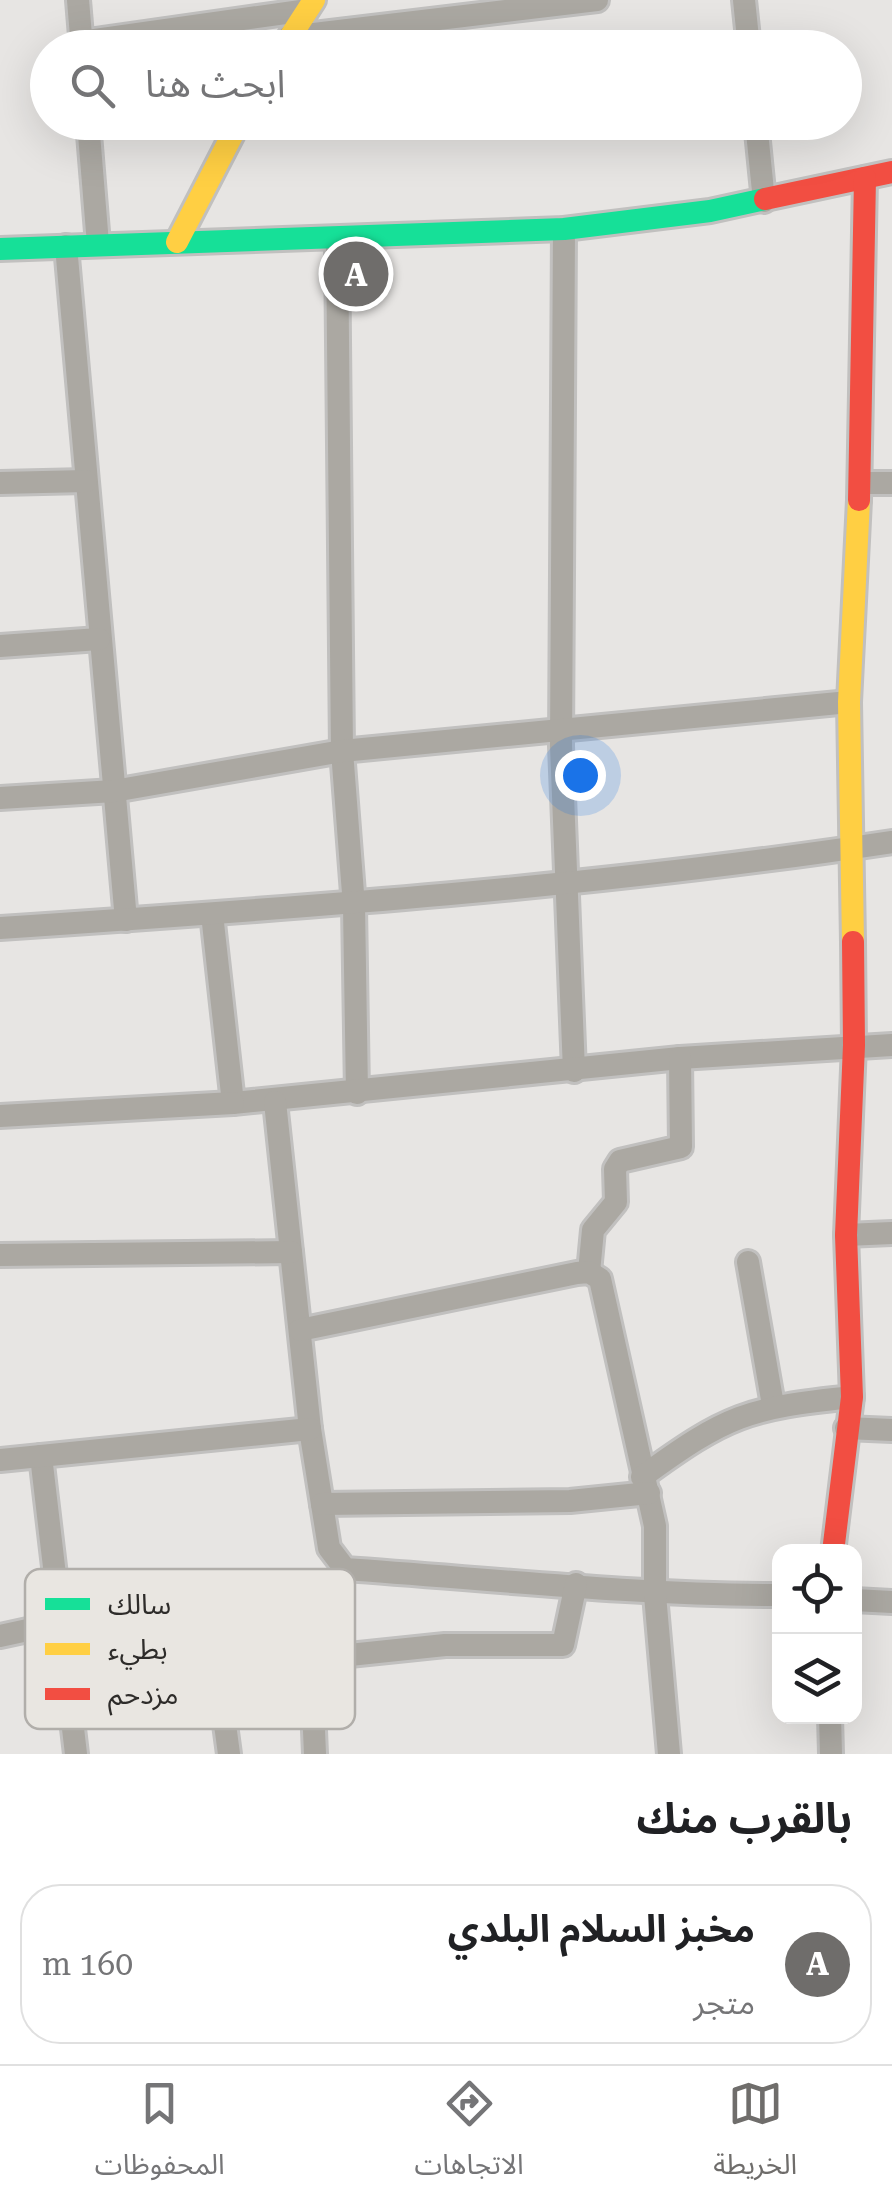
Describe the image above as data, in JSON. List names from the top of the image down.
{
  "legend": ["سالك", "بطيء", "مزدحم"],
  "page": {
    "search": "ابحث هنا",
    "pins": "A",
    "heading": "بالقرب منك",
    "list": [
      {
        "mark": "A",
        "name": "مخبز السلام البلدي",
        "note": "متجر",
        "value": "160 m"
      }
    ],
    "nav": ["الخريطة", "الاتجاهات", "المحفوظات"]
  }
}
